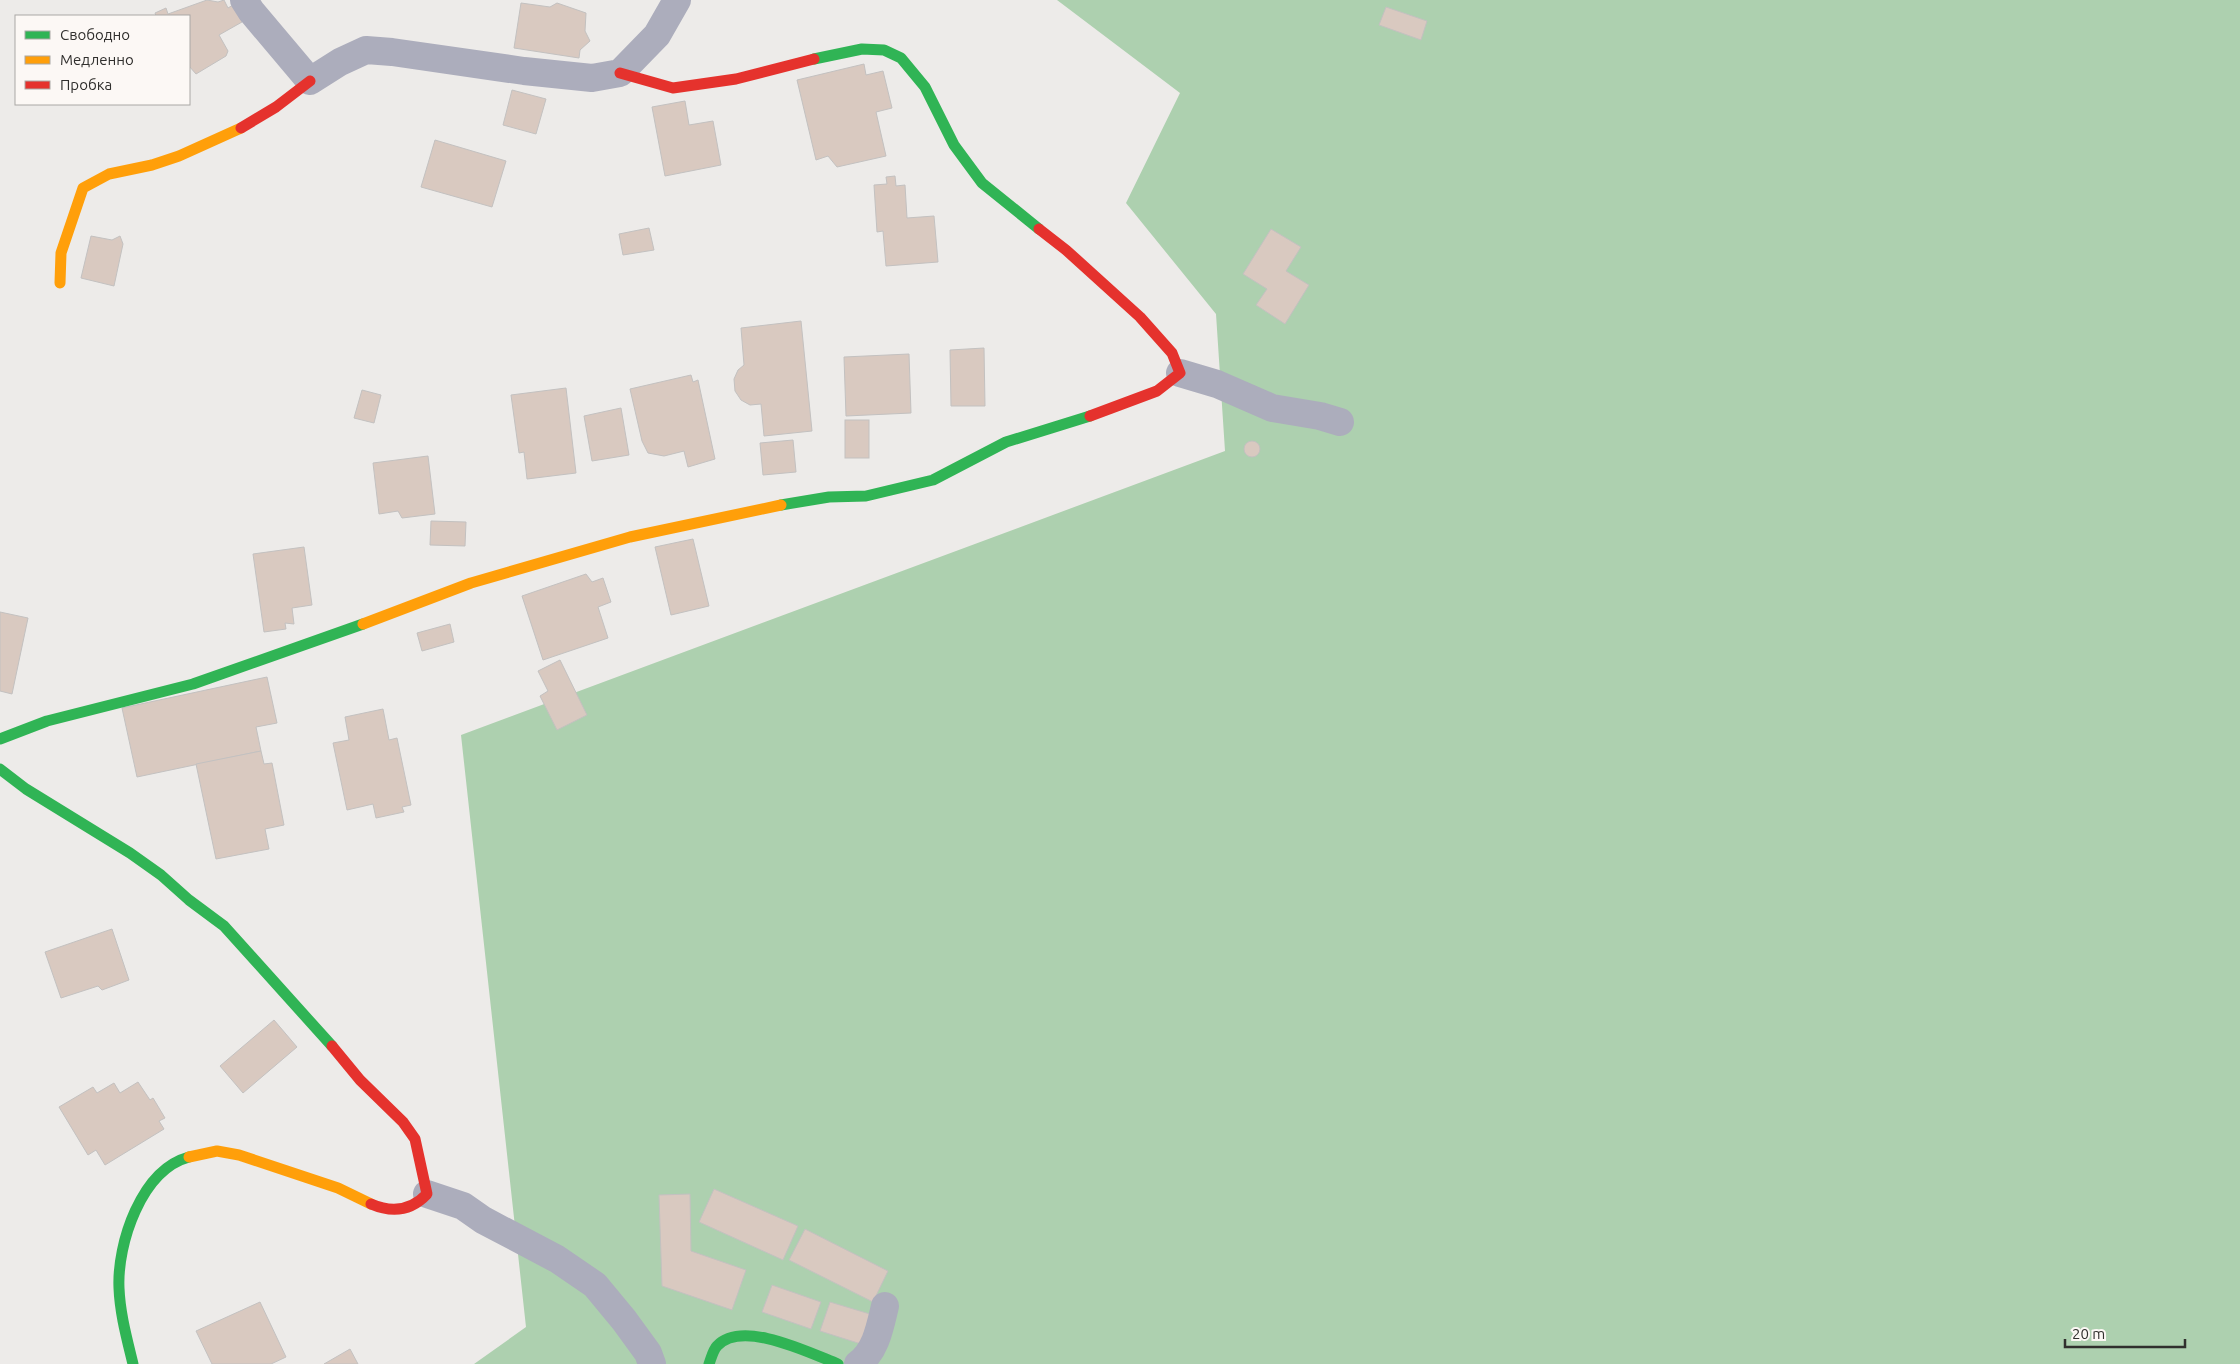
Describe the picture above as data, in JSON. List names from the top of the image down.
{
  "legend": ["Свободно", "Медленно", "Пробка"],
  "scale_bar": "20 m"
}
